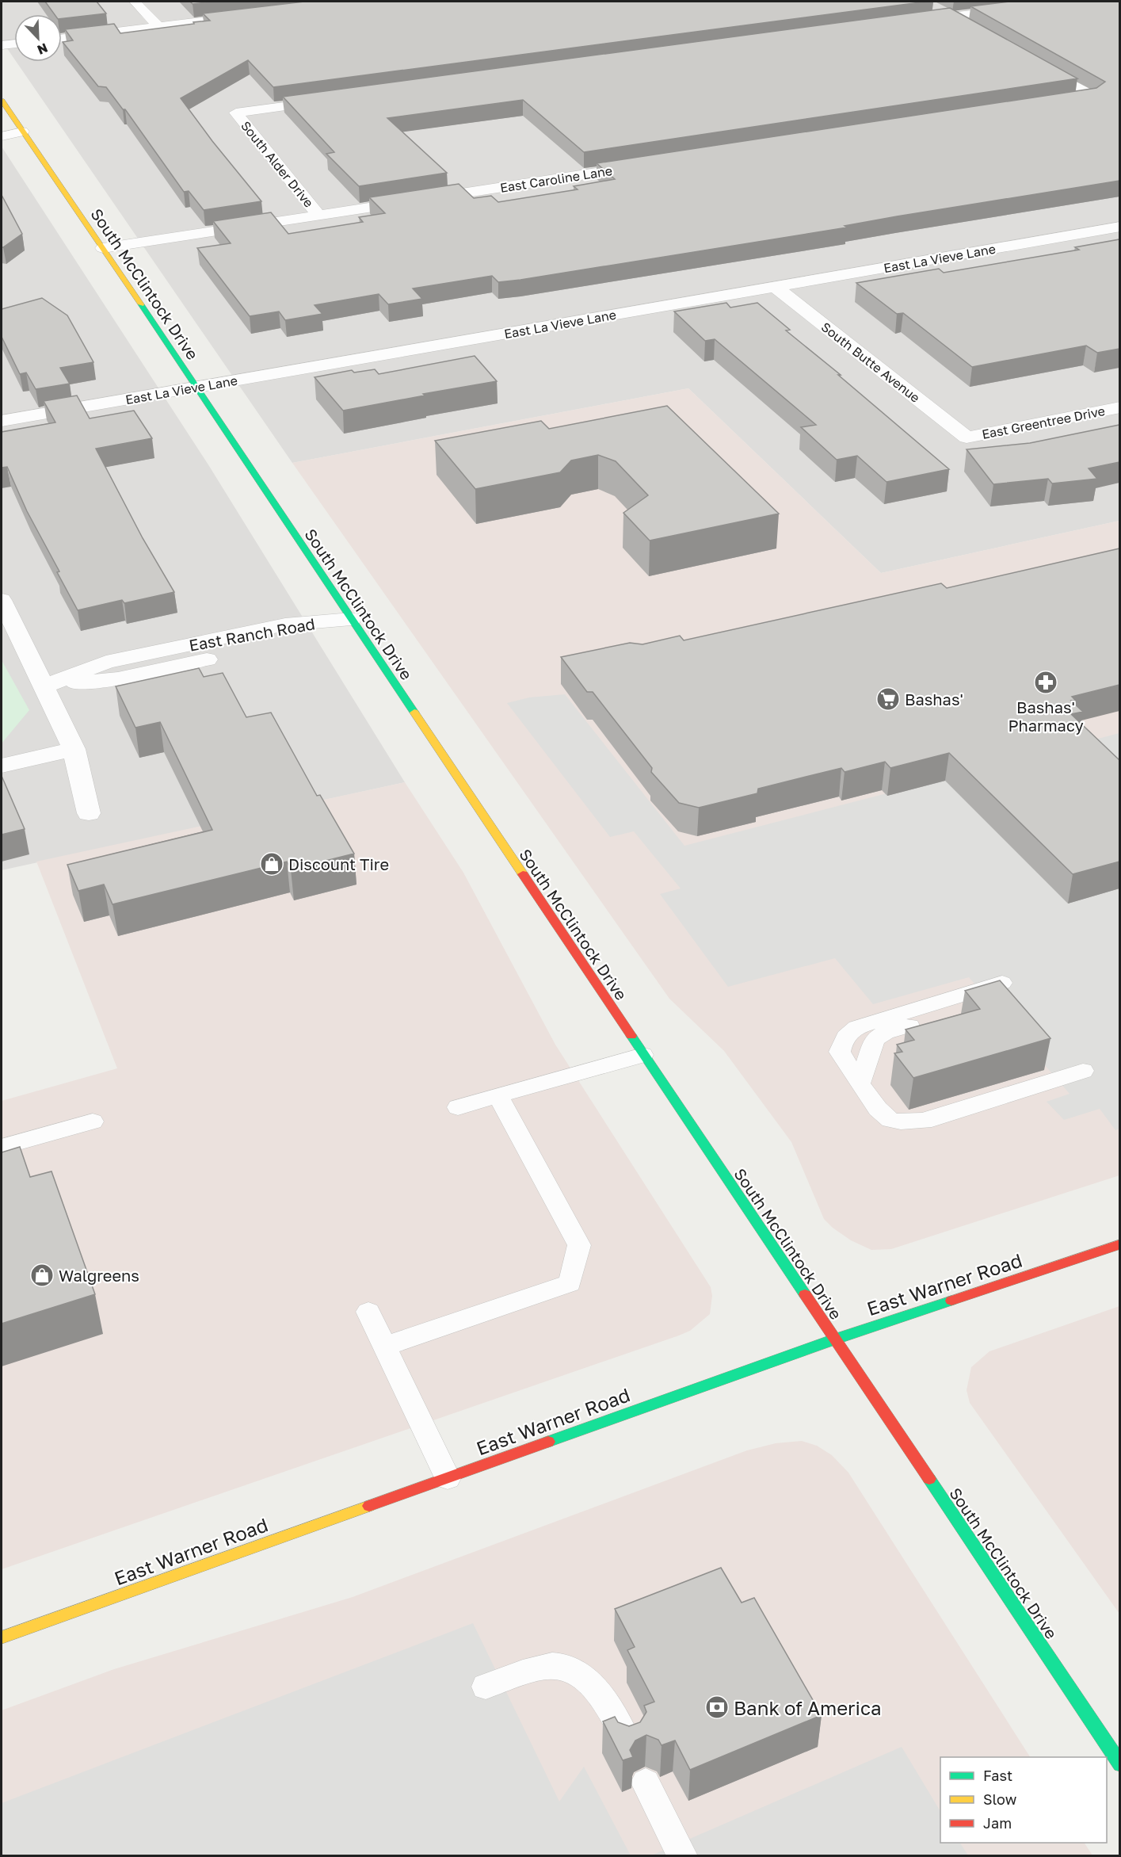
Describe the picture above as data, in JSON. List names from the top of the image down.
{
  "streets": {
    "main road": ["South McClintock Drive", "East Warner Road"],
    "street": [
      "South Alder Drive",
      "East Caroline Lane",
      "East La Vieve Lane",
      "South Butte Avenue",
      "East Greentree Drive",
      "East Ranch Road"
    ]
  },
  "crossings": [
    ["South Alder Drive", "East Caroline Lane"],
    ["East Caroline Lane", "South McClintock Drive"],
    ["East La Vieve Lane", "South McClintock Drive"],
    ["East La Vieve Lane", "South Butte Avenue"],
    ["South McClintock Drive", "East Ranch Road"],
    ["South McClintock Drive", "East Warner Road"],
    ["South Butte Avenue", "East Greentree Drive"]
  ],
  "places": {
    "pharmacy": ["Bashas' Pharmacy"],
    "supermarket": ["Bashas'"],
    "shop": ["Discount Tire", "Walgreens"],
    "bank": ["Bank of America"]
  },
  "legend": ["Fast", "Slow", "Jam"],
  "north": "bottom right"
}
